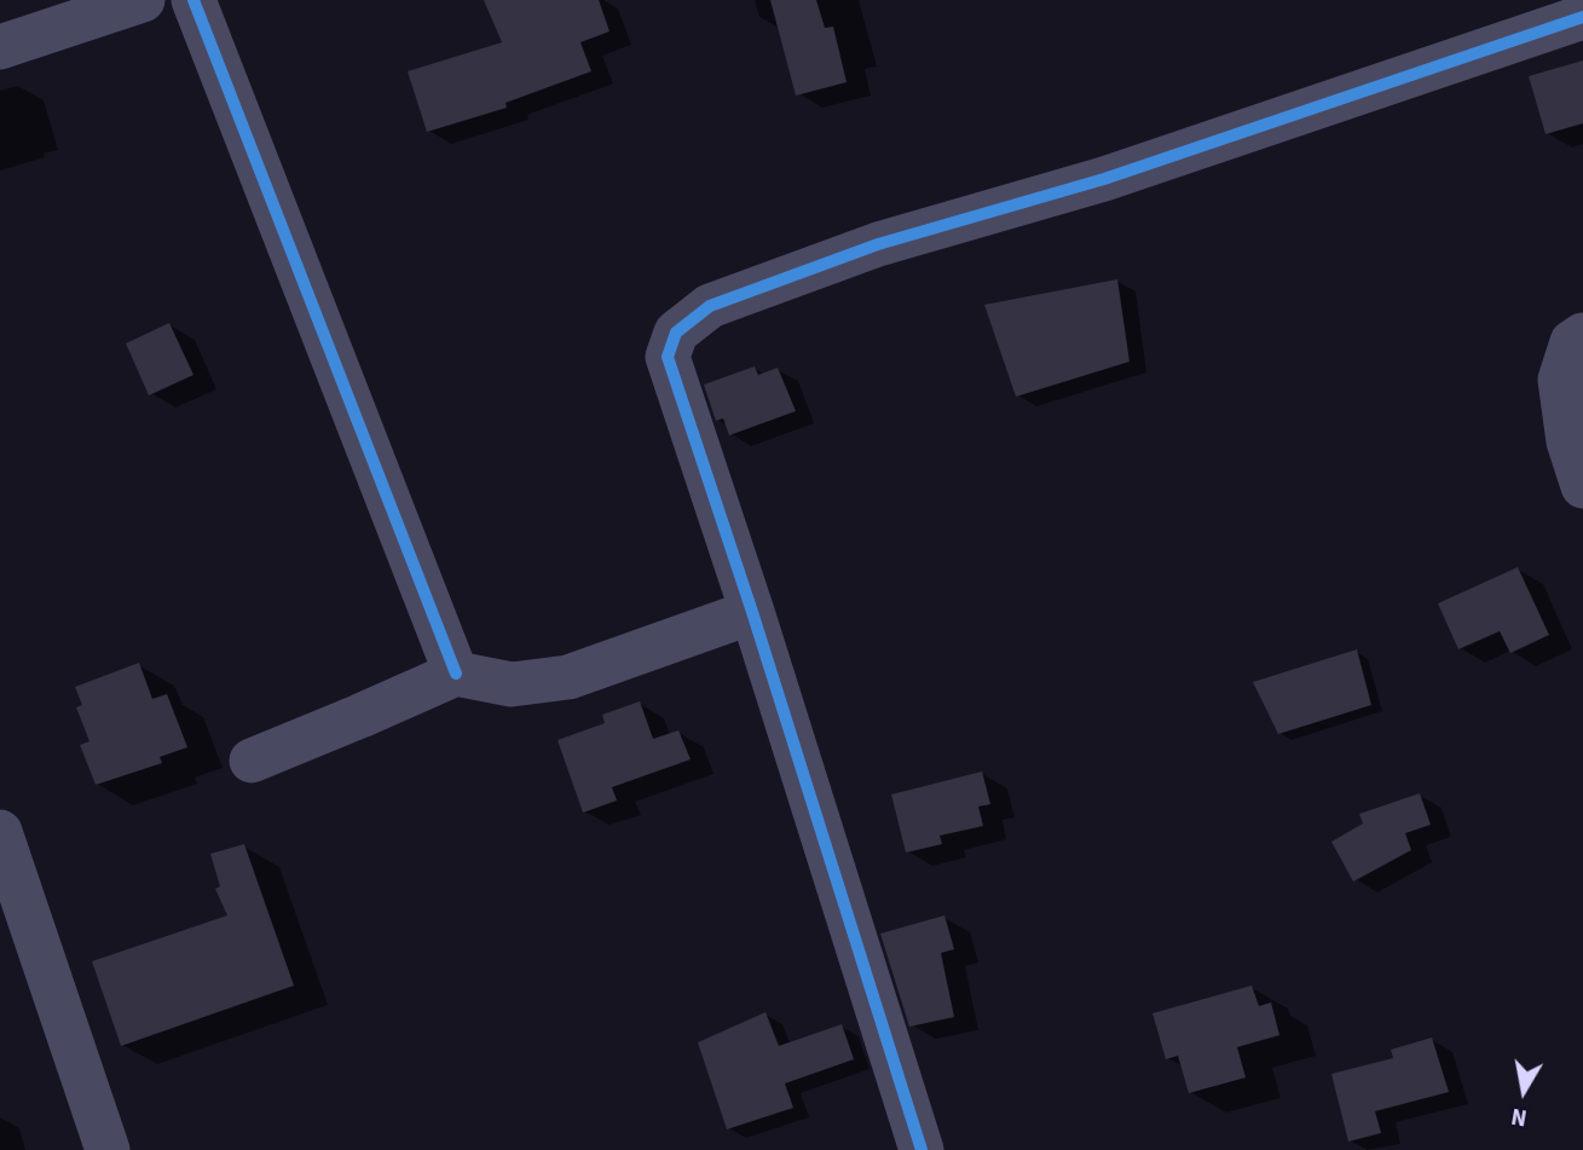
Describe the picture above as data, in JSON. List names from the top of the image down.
{
  "north": "bottom"
}
